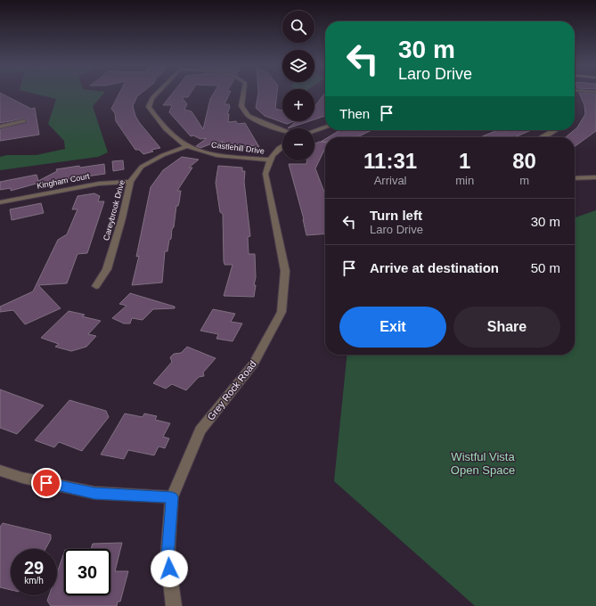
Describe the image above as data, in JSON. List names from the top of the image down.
{
  "streets": {
    "street": [
      "Castlehill Drive",
      "Kingham Court",
      "Careybrook Drive",
      "Grey Rock Road"
    ]
  },
  "crossings": [
    ["Castlehill Drive", "Careybrook Drive"],
    ["Castlehill Drive", "Grey Rock Road"],
    ["Kingham Court", "Careybrook Drive"]
  ],
  "parks": ["Wistful Vista Open Space"],
  "page": {
    "map_buttons": ["+", "−"],
    "turn": ["30 m", "Laro Drive"],
    "then": "Then",
    "eta": [
      "11:31",
      "Arrival",
      "1",
      "min",
      "80",
      "m"
    ],
    "list": [
      {
        "name": "Turn left",
        "note": "Laro Drive",
        "value": "30 m"
      },
      {
        "name": "Arrive at destination",
        "value": "50 m"
      }
    ],
    "buttons": ["Exit", "Share"],
    "speed": "29 km/h",
    "limit": "30"
  }
}
